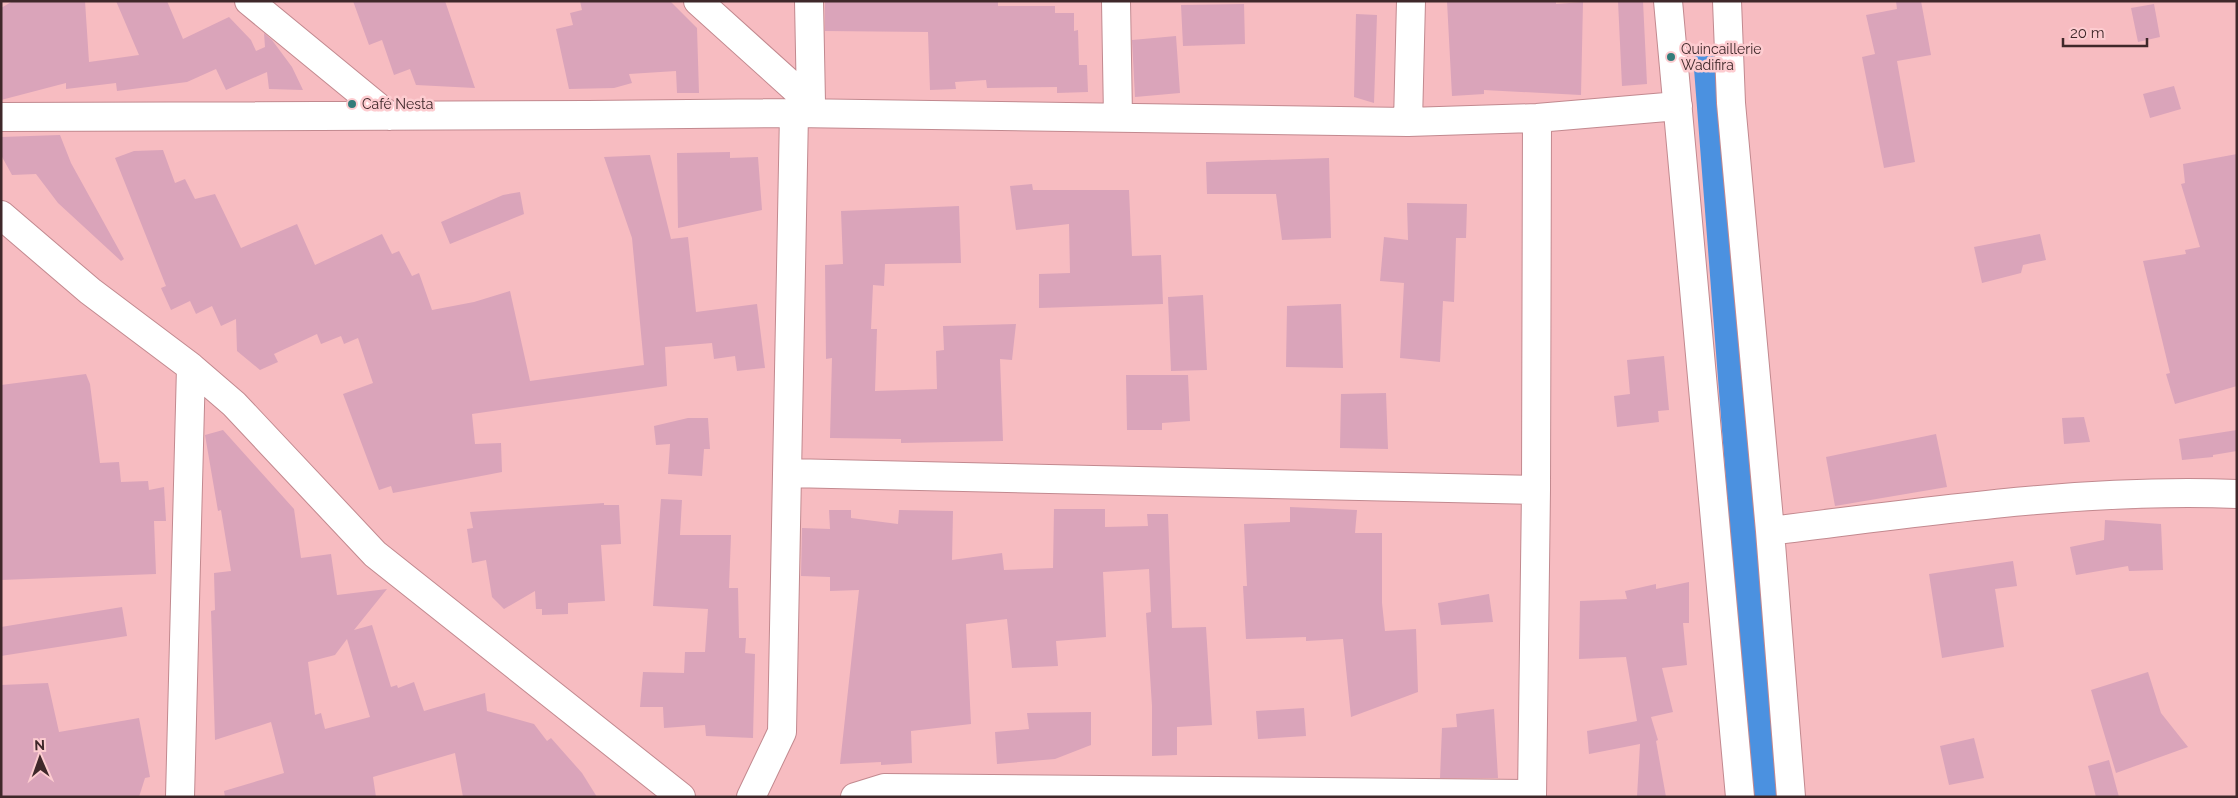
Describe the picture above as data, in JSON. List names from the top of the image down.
{
  "places": ["Quincaillerie Wadifira", "Café Nesta"],
  "scale_bar": "20 m",
  "north": "top"
}
